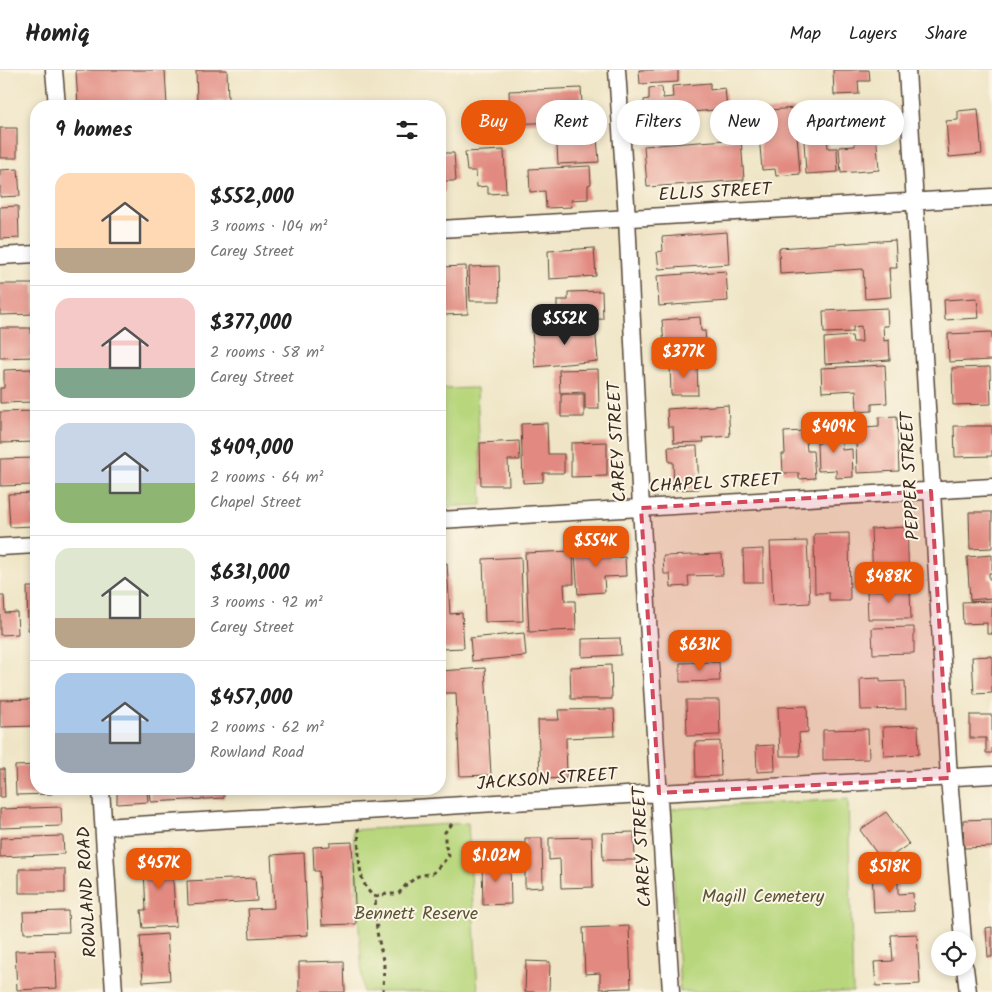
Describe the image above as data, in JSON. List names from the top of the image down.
{
  "streets": {
    "street": [
      "ELLIS STREET",
      "CAREY STREET",
      "PEPPER STREET",
      "CHAPEL STREET",
      "JACKSON STREET",
      "ROWLAND ROAD"
    ]
  },
  "crossings": [
    ["ELLIS STREET", "CAREY STREET"],
    ["ELLIS STREET", "PEPPER STREET"],
    ["CAREY STREET", "CHAPEL STREET"],
    ["CAREY STREET", "JACKSON STREET"],
    ["PEPPER STREET", "CHAPEL STREET"],
    ["PEPPER STREET", "JACKSON STREET"],
    ["JACKSON STREET", "ROWLAND ROAD"]
  ],
  "parks": ["Magill Cemetery", "Bennett Reserve"],
  "page": {
    "header": "Homiq",
    "nav": ["Map", "Layers", "Share"],
    "chip": [
      "Buy",
      "Rent",
      "Filters",
      "New",
      "Apartment"
    ],
    "heading": "9 homes",
    "list": [
      {
        "name": "$552,000",
        "note": "3 rooms · 104 m² · Carey Street"
      },
      {
        "name": "$377,000",
        "note": "2 rooms · 58 m² · Carey Street"
      },
      {
        "name": "$409,000",
        "note": "2 rooms · 64 m² · Chapel Street"
      },
      {
        "name": "$631,000",
        "note": "3 rooms · 92 m² · Carey Street"
      },
      {
        "name": "$457,000",
        "note": "2 rooms · 62 m² · Rowland Road"
      }
    ],
    "price": [
      "$552K",
      "$377K",
      "$409K",
      "$554K",
      "$488K",
      "$631K",
      "$1.02M",
      "$457K",
      "$518K"
    ]
  }
}
